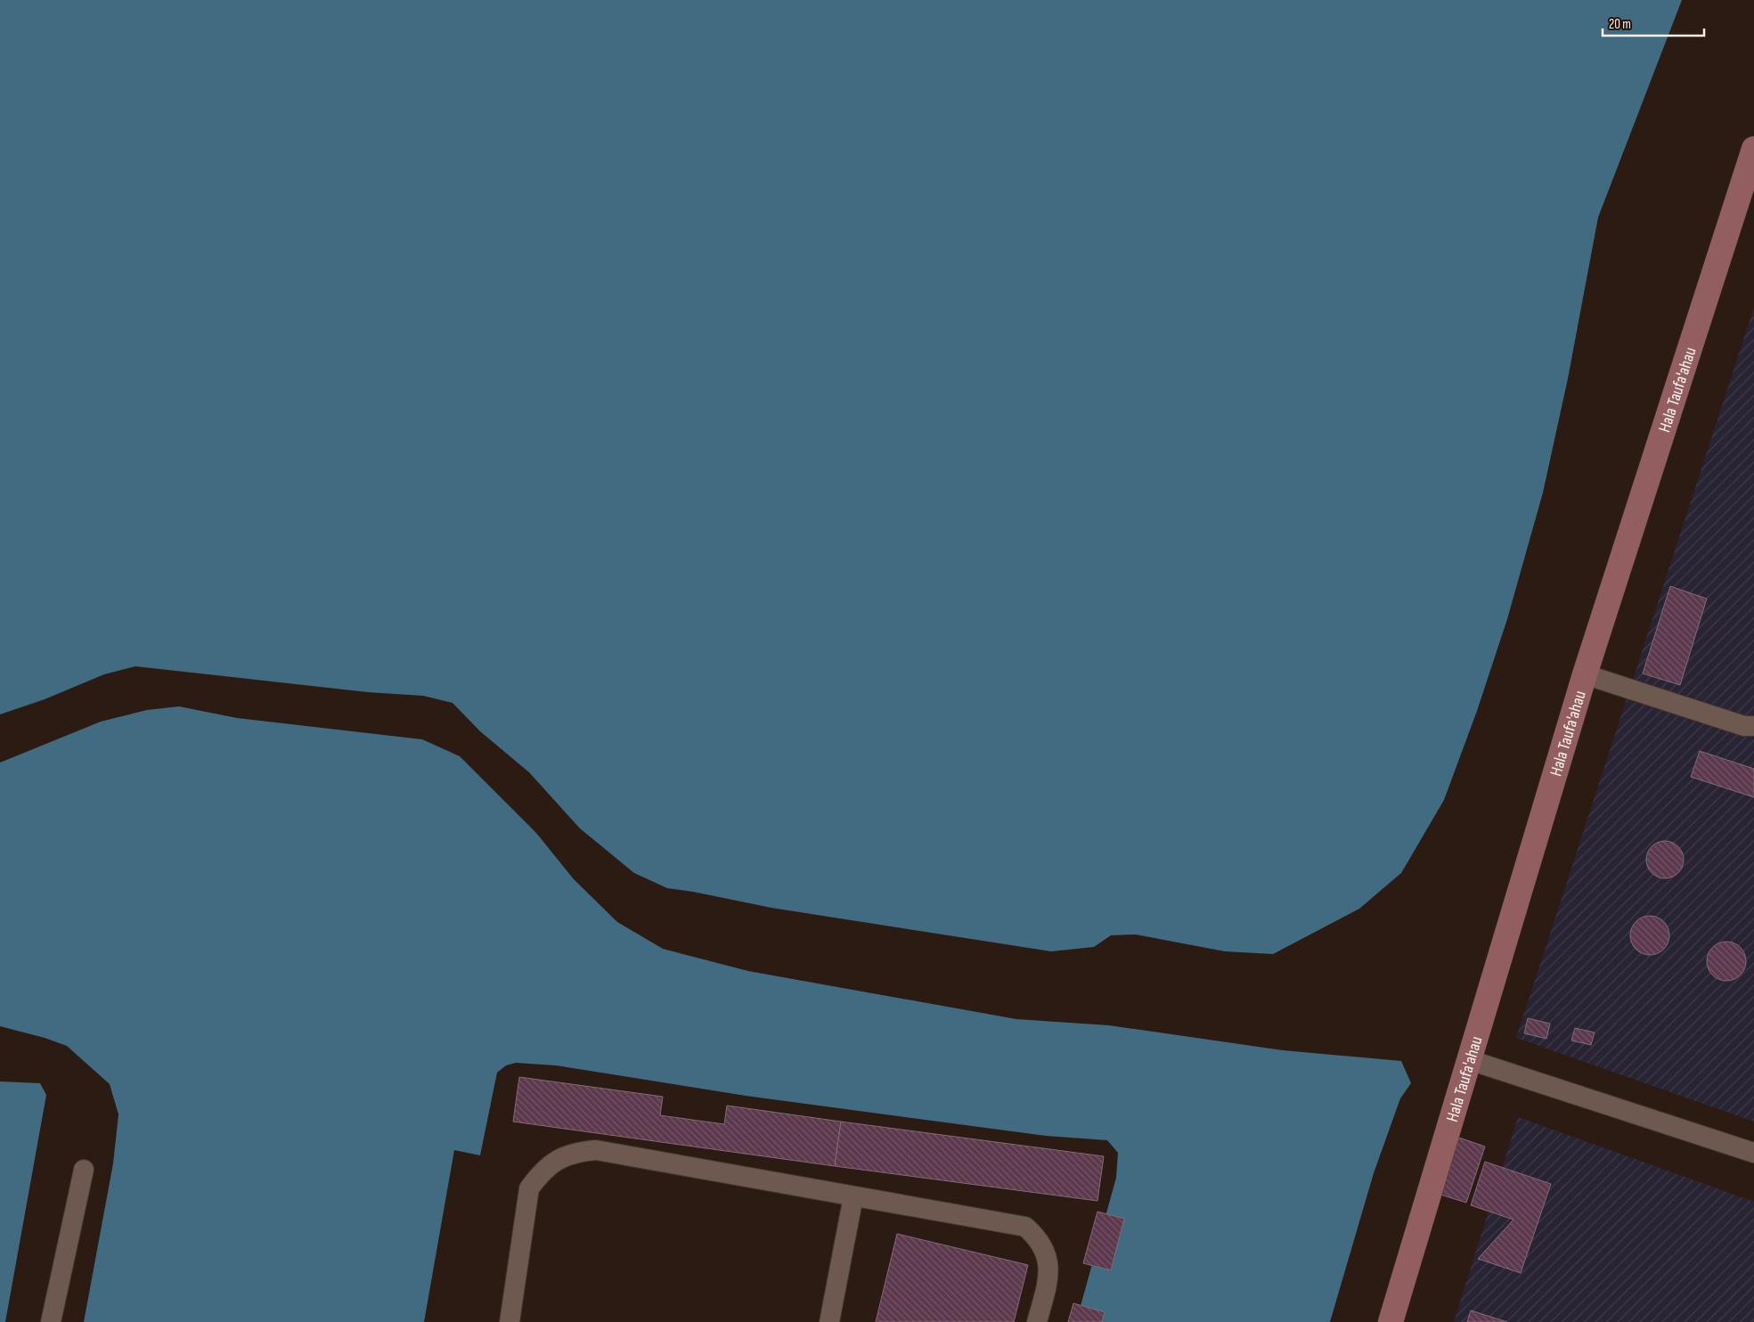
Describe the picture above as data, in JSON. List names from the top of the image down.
{
  "streets": {
    "street": ["Hala Taufa'ahau"]
  },
  "scale_bar": "20 m"
}
